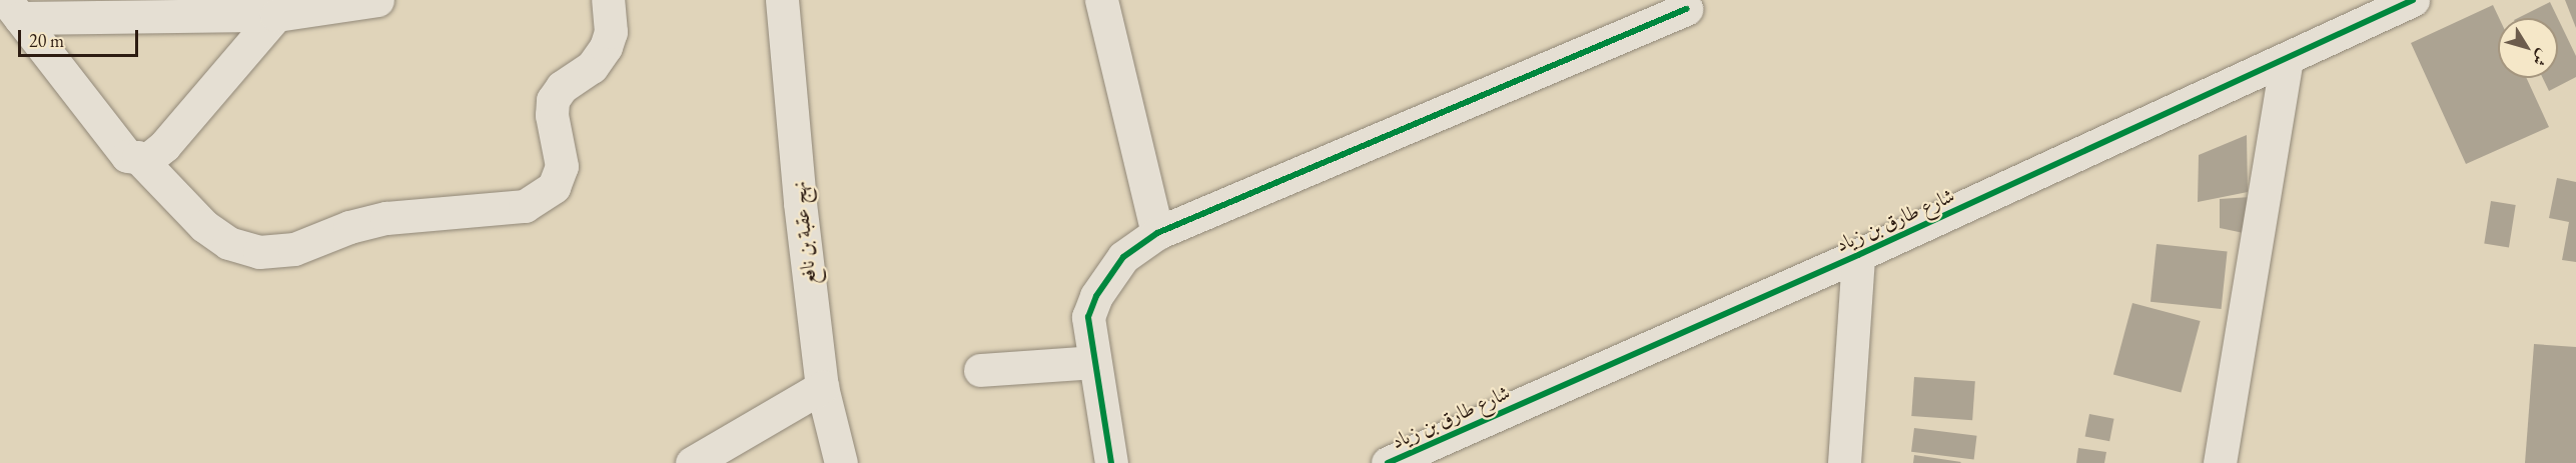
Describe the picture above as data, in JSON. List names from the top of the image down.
{
  "streets": {
    "street": ["شارع طارق بن زياد", "نهج عقبة بن نافع"]
  },
  "scale_bar": "20 m",
  "north": "bottom right"
}
